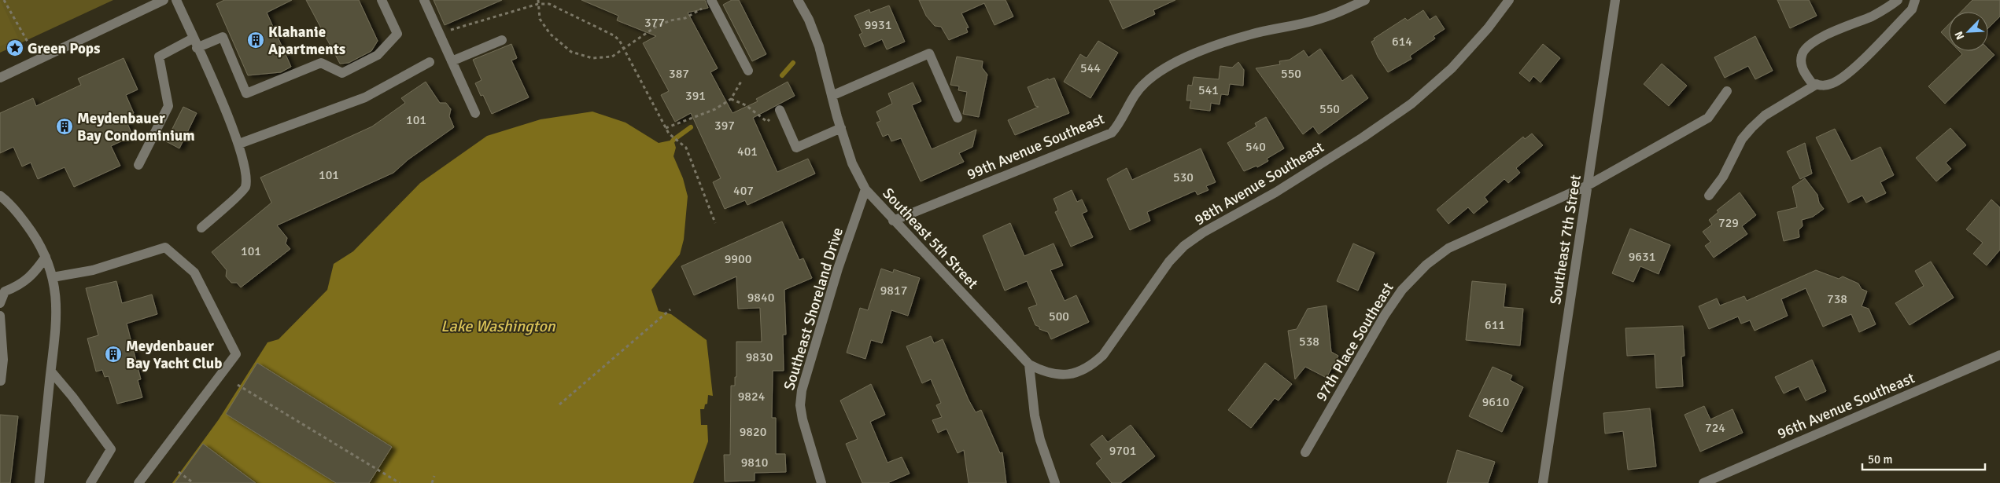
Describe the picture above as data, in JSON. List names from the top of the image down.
{
  "streets": {
    "street": [
      "99th Avenue Southeast",
      "98th Avenue Southeast",
      "Southeast 5th Street",
      "Southeast 7th Street",
      "Southeast Shoreland Drive",
      "97th Place Southeast",
      "96th Avenue Southeast"
    ]
  },
  "crossings": [
    ["99th Avenue Southeast", "Southeast 5th Street"],
    ["98th Avenue Southeast", "Southeast 5th Street"],
    ["Southeast 5th Street", "Southeast Shoreland Drive"],
    ["Southeast 7th Street", "97th Place Southeast"]
  ],
  "water": ["Lake Washington"],
  "places": {
    "building": ["Klahanie Apartments", "Meydenbauer Bay Condominium", "Meydenbauer Bay Yacht Club"],
    "place": ["Green Pops"]
  },
  "house_numbers": [
    "377",
    "9931",
    "614",
    "544",
    "387",
    "550",
    "541",
    "391",
    "550",
    "101",
    "397",
    "540",
    "401",
    "101",
    "530",
    "407",
    "729",
    "101",
    "9631",
    "9900",
    "9817",
    "9840",
    "738",
    "500",
    "611",
    "538",
    "9830",
    "9824",
    "9610",
    "724",
    "9820",
    "9701",
    "9810"
  ],
  "scale_bar": "50 m",
  "north": "bottom left"
}
